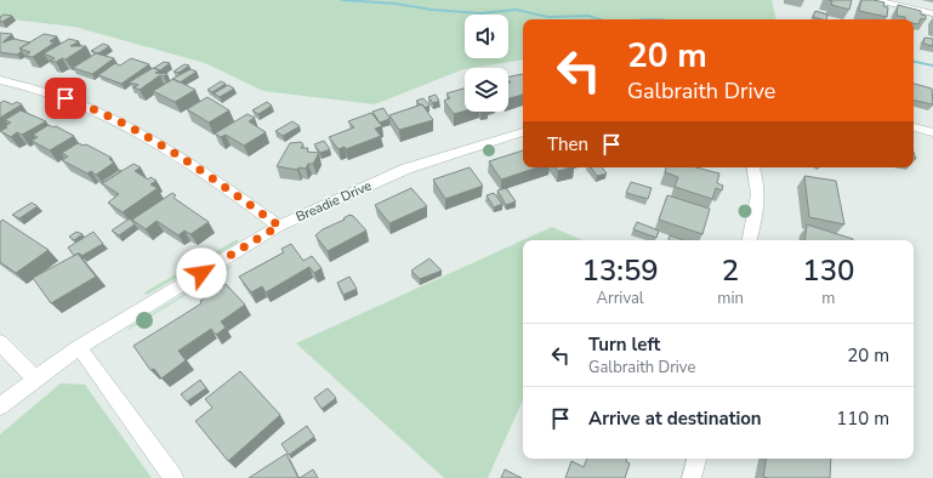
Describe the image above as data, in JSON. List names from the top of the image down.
{
  "streets": {
    "street": ["Breadie Drive"]
  },
  "page": {
    "turn": ["20 m", "Galbraith Drive"],
    "then": "Then",
    "eta": [
      "13:59",
      "Arrival",
      "2",
      "min",
      "130",
      "m"
    ],
    "list": [
      {
        "name": "Turn left",
        "note": "Galbraith Drive",
        "value": "20 m"
      },
      {
        "name": "Arrive at destination",
        "value": "110 m"
      }
    ]
  }
}
